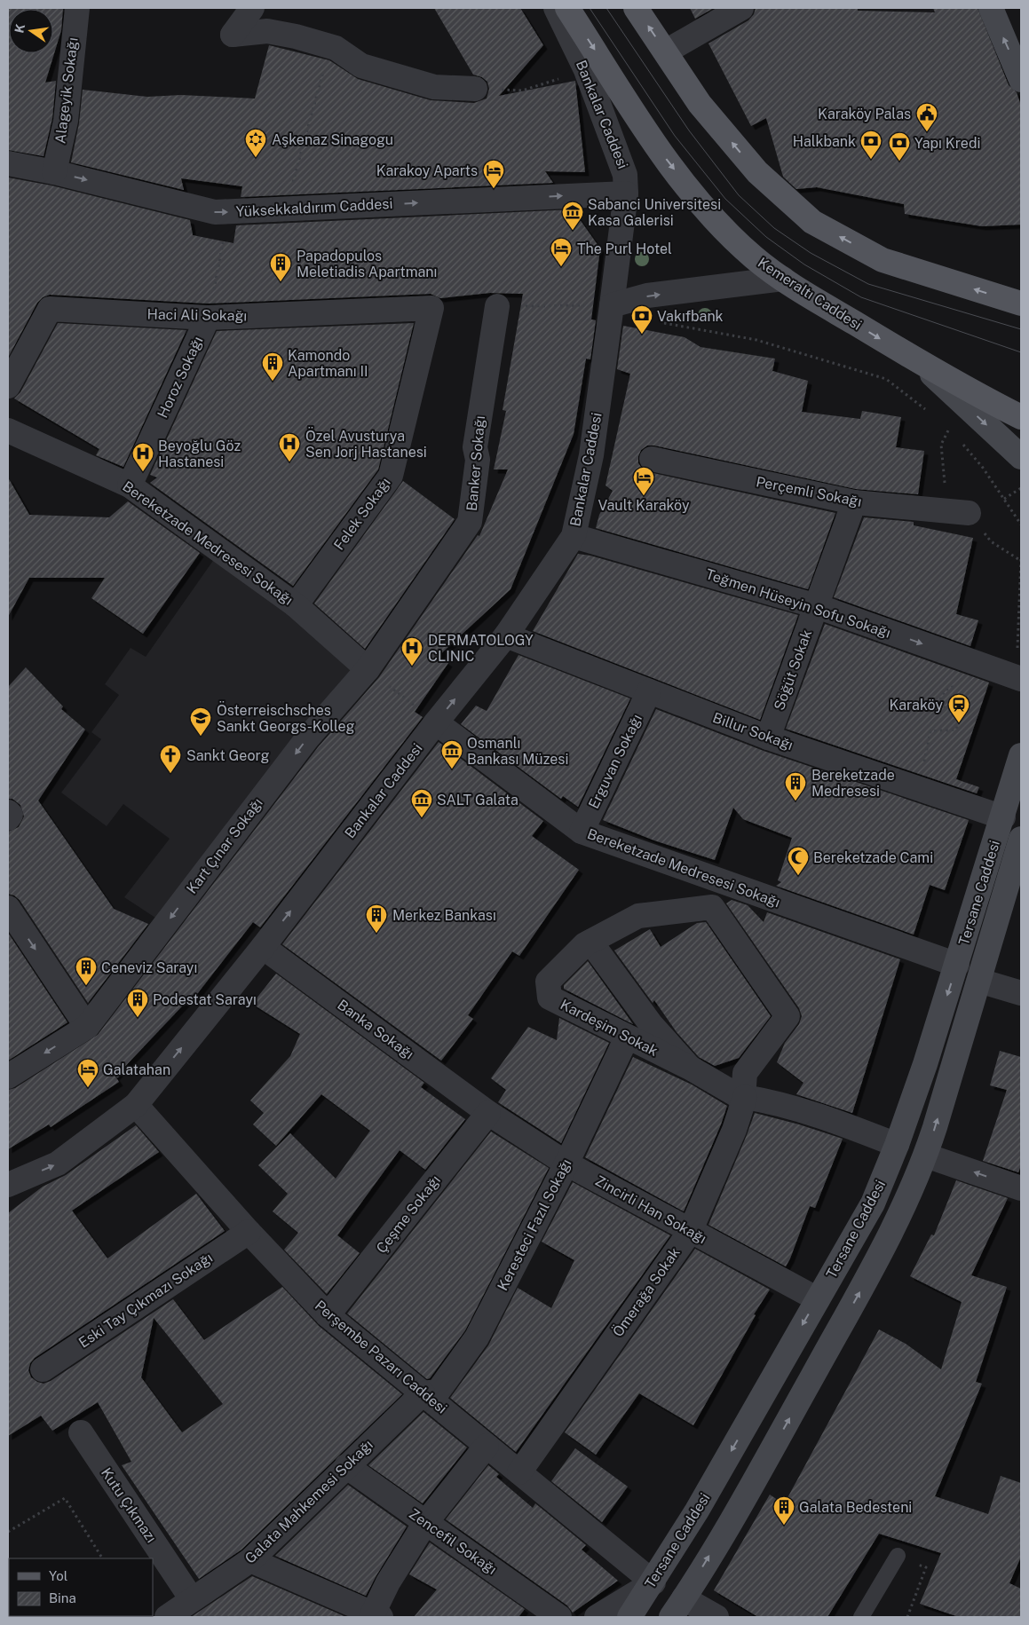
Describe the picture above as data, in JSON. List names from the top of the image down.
{
  "streets": {
    "main road": ["Kemeraltı Caddesi", "Tersane Caddesi"],
    "street": [
      "Alageyik Sokağı",
      "Bankalar Caddesi",
      "Yüksekkaldırım Caddesi",
      "Haci Ali Sokağı",
      "Horoz Sokağı",
      "Banker Sokağı",
      "Perçemli Sokağı",
      "Felek Sokağı",
      "Bereketzade Medresesi Sokağı",
      "Teğmen Hüseyin Sofu Sokağı",
      "Söğüt Sokak",
      "Billur Sokağı",
      "Erguvan Sokağı",
      "Kart Çınar Sokağı",
      "Kardeşim Sokak",
      "Banka Sokağı",
      "Zincirli Han Sokağı",
      "Çeşme Sokağı",
      "Keresteci Fazıl Sokağı",
      "Ömerağa Sokak",
      "Eski Tay Çıkmazı Sokağı",
      "Perşembe Pazarı Caddesi",
      "Galata Mahkemesi Sokağı",
      "Kutu Çıkmazı",
      "Zencefil Sokağı"
    ]
  },
  "crossings": [
    ["Alageyik Sokağı", "Yüksekkaldırım Caddesi"],
    ["Bankalar Caddesi", "Yüksekkaldırım Caddesi"],
    ["Bankalar Caddesi", "Bereketzade Medresesi Sokağı"],
    ["Bankalar Caddesi", "Teğmen Hüseyin Sofu Sokağı"],
    ["Bankalar Caddesi", "Billur Sokağı"],
    ["Bankalar Caddesi", "Banka Sokağı"],
    ["Bankalar Caddesi", "Perşembe Pazarı Caddesi"],
    ["Yüksekkaldırım Caddesi", "Horoz Sokağı"],
    ["Haci Ali Sokağı", "Horoz Sokağı"],
    ["Haci Ali Sokağı", "Felek Sokağı"],
    ["Horoz Sokağı", "Bereketzade Medresesi Sokağı"],
    ["Banker Sokağı", "Bereketzade Medresesi Sokağı"],
    ["Banker Sokağı", "Kart Çınar Sokağı"],
    ["Perçemli Sokağı", "Söğüt Sokak"],
    ["Felek Sokağı", "Bereketzade Medresesi Sokağı"],
    ["Bereketzade Medresesi Sokağı", "Erguvan Sokağı"],
    ["Bereketzade Medresesi Sokağı", "Kart Çınar Sokağı"],
    ["Bereketzade Medresesi Sokağı", "Tersane Caddesi"],
    ["Teğmen Hüseyin Sofu Sokağı", "Söğüt Sokak"],
    ["Söğüt Sokak", "Billur Sokağı"],
    ["Billur Sokağı", "Erguvan Sokağı"],
    ["Billur Sokağı", "Tersane Caddesi"],
    ["Tersane Caddesi", "Kardeşim Sokak"],
    ["Tersane Caddesi", "Zincirli Han Sokağı"],
    ["Tersane Caddesi", "Perşembe Pazarı Caddesi"],
    ["Kardeşim Sokak", "Keresteci Fazıl Sokağı"],
    ["Kardeşim Sokak", "Ömerağa Sokak"],
    ["Banka Sokağı", "Zincirli Han Sokağı"],
    ["Banka Sokağı", "Çeşme Sokağı"],
    ["Zincirli Han Sokağı", "Çeşme Sokağı"],
    ["Zincirli Han Sokağı", "Keresteci Fazıl Sokağı"],
    ["Zincirli Han Sokağı", "Ömerağa Sokak"],
    ["Çeşme Sokağı", "Perşembe Pazarı Caddesi"],
    ["Keresteci Fazıl Sokağı", "Perşembe Pazarı Caddesi"],
    ["Keresteci Fazıl Sokağı", "Galata Mahkemesi Sokağı"],
    ["Ömerağa Sokak", "Perşembe Pazarı Caddesi"],
    ["Eski Tay Çıkmazı Sokağı", "Perşembe Pazarı Caddesi"],
    ["Perşembe Pazarı Caddesi", "Galata Mahkemesi Sokağı"],
    ["Galata Mahkemesi Sokağı", "Kutu Çıkmazı"],
    ["Galata Mahkemesi Sokağı", "Zencefil Sokağı"]
  ],
  "one_way": [
    "Bankalar Caddesi",
    "Yüksekkaldırım Caddesi",
    "Teğmen Hüseyin Sofu Sokağı",
    "Kart Çınar Sokağı"
  ],
  "places": {
    "public building": ["Karaköy Palas"],
    "synagogue": ["Aşkenaz Sinagogu"],
    "bank": ["Halkbank", "Yapı Kredi", "Vakıfbank"],
    "hotel": [
      "Karakoy Aparts",
      "The Purl Hotel",
      "Vault Karaköy",
      "Galatahan"
    ],
    "museum": ["Sabanci Universitesi Kasa Galerisi", "Osmanlı Bankası Müzesi", "SALT Galata"],
    "building": [
      "Papadopulos Meletiadis Apartmanı",
      "Kamondo Apartmanı II",
      "Bereketzade Medresesi",
      "Merkez Bankası",
      "Ceneviz Sarayı",
      "Podestat Sarayı",
      "Galata Bedesteni"
    ],
    "hospital": ["Özel Avusturya Sen Jorj Hastanesi", "Beyoğlu Göz Hastanesi", "DERMATOLOGY CLINIC"],
    "station": ["Karaköy"],
    "school or university": ["Österreischsches Sankt Georgs-Kolleg"],
    "church": ["Sankt Georg"],
    "mosque": ["Bereketzade Cami"]
  },
  "legend": ["Yol", "Bina"],
  "north": "left"
}
